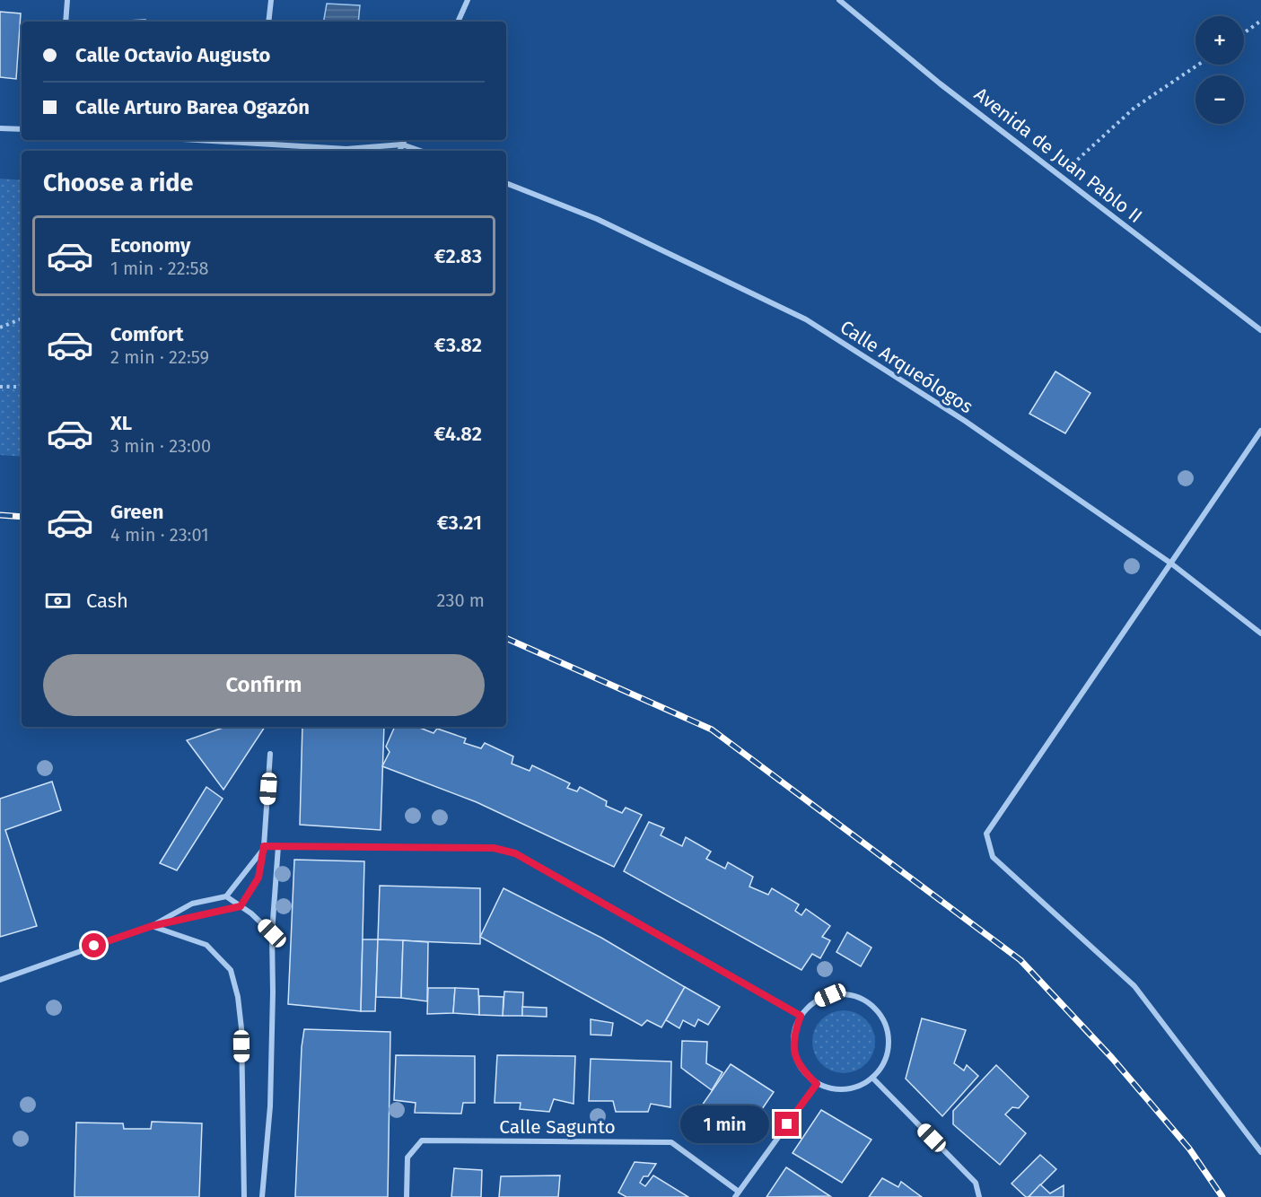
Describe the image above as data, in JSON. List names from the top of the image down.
{
  "streets": {
    "street": ["Avenida de Juan Pablo II", "Calle Arqueólogos", "Calle Sagunto"]
  },
  "page": {
    "map_buttons": ["+", "−"],
    "banner": ["Calle Octavio Augusto", "Calle Arturo Barea Ogazón"],
    "heading": "Choose a ride",
    "list": [
      {
        "name": "Economy",
        "note": "1 min · 22:58",
        "value": "€2.83"
      },
      {
        "name": "Comfort",
        "note": "2 min · 22:59",
        "value": "€3.82"
      },
      {
        "name": "XL",
        "note": "3 min · 23:00",
        "value": "€4.82"
      },
      {
        "name": "Green",
        "note": "4 min · 23:01",
        "value": "€3.21"
      }
    ],
    "pay": ["Cash", "230 m"],
    "buttons": "Confirm",
    "bubble": "1 min"
  }
}
